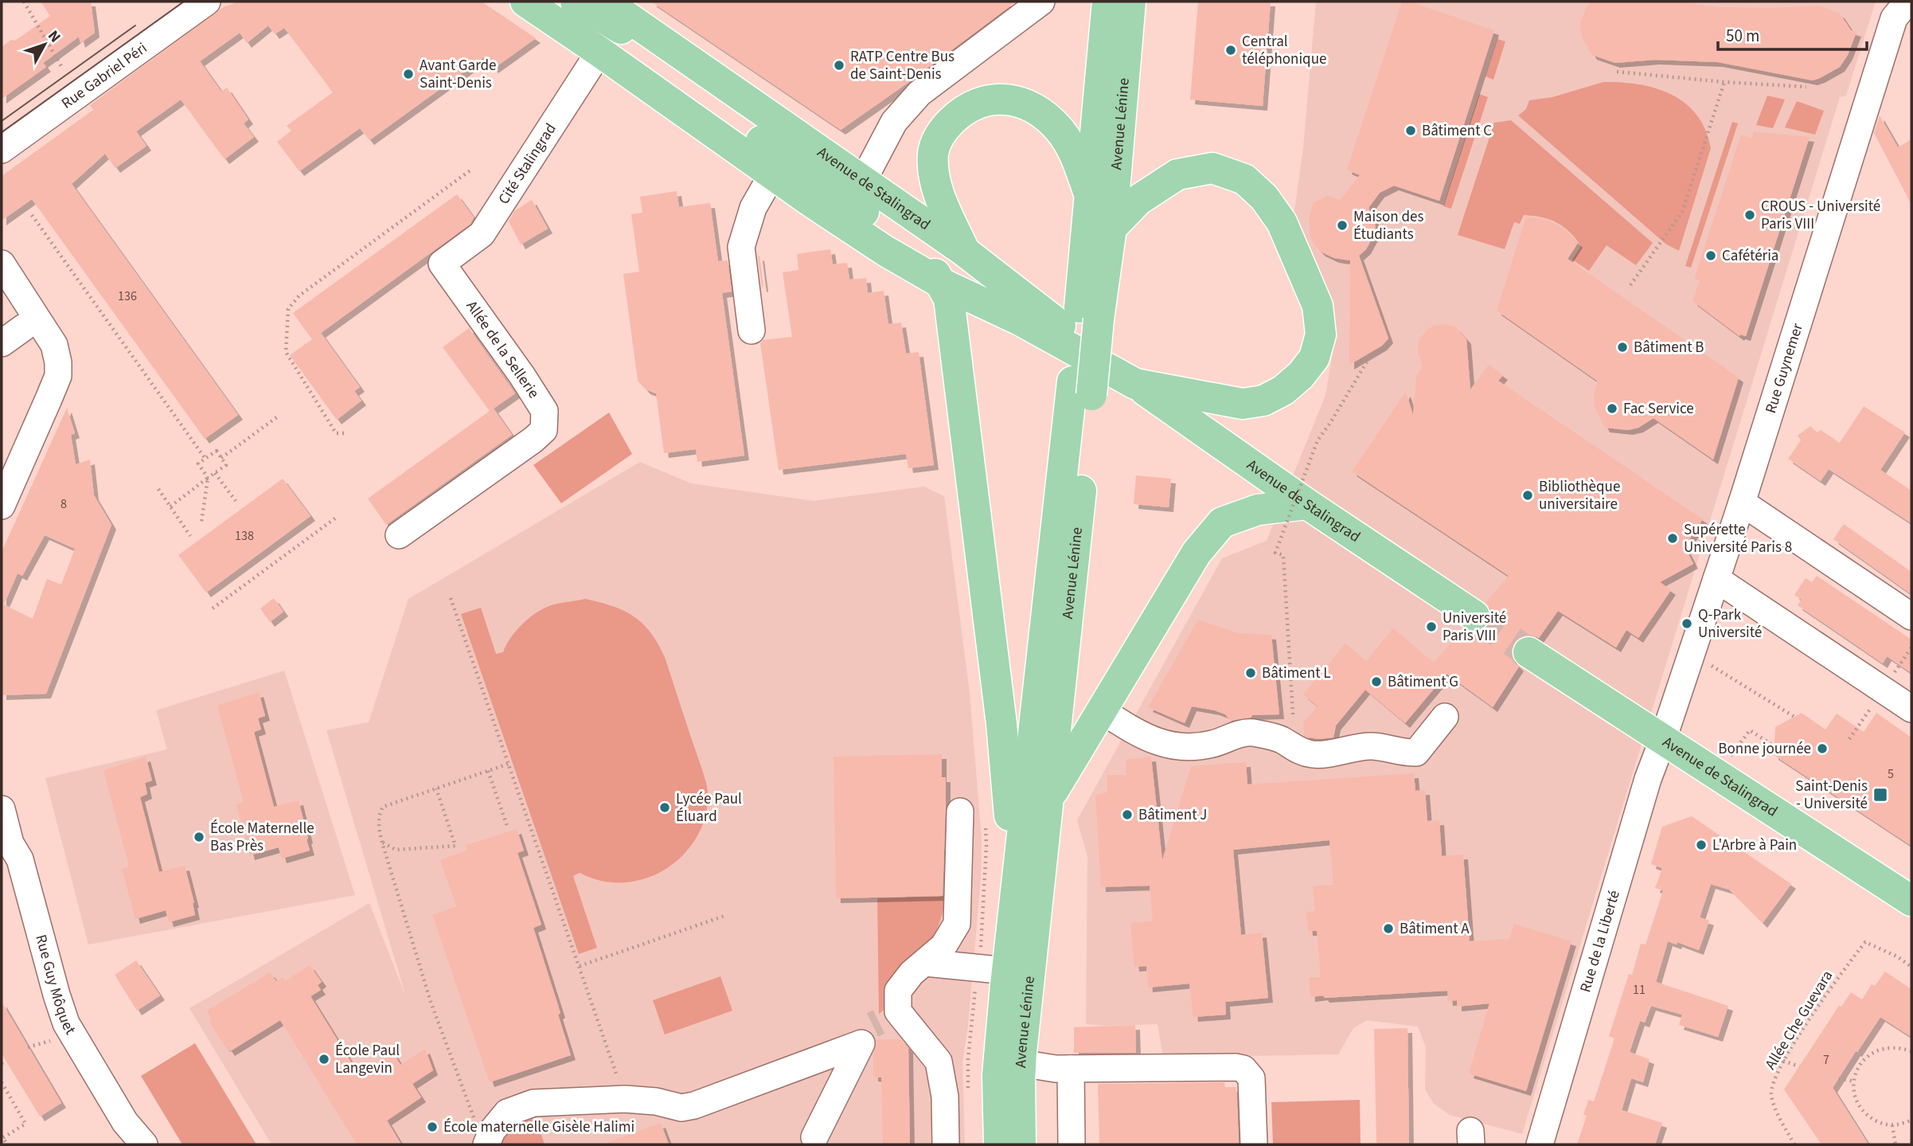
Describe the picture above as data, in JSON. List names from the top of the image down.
{
  "streets": {
    "main road": ["Avenue Lénine", "Avenue de Stalingrad"],
    "street": [
      "Rue Gabriel Péri",
      "Cité Stalingrad",
      "Allée de la Sellerie",
      "Rue Guynemer",
      "Rue de la Liberté",
      "Rue Guy Môquet"
    ],
    "path": ["Allée Che Guevara"]
  },
  "crossings": [
    ["Cité Stalingrad", "Avenue de Stalingrad"],
    ["Cité Stalingrad", "Allée de la Sellerie"],
    ["Avenue de Stalingrad", "Rue Guynemer"],
    ["Avenue de Stalingrad", "Rue de la Liberté"],
    ["Rue Guynemer", "Rue de la Liberté"]
  ],
  "places": {
    "other": [
      "Central téléphonique",
      "RATP Centre Bus de Saint-Denis",
      "Avant Garde Saint-Denis",
      "Bâtiment C",
      "CROUS - Université Paris VIII",
      "Maison des Étudiants",
      "Cafétéria",
      "Bâtiment B",
      "Fac Service",
      "Bibliothèque universitaire",
      "Supérette Université Paris 8",
      "Q-Park Université",
      "Université Paris VIII",
      "Bâtiment L",
      "Bâtiment G",
      "Bonne journée",
      "Lycée Paul Éluard",
      "Bâtiment J",
      "École Maternelle Bas Près",
      "L'Arbre à Pain",
      "Bâtiment A",
      "École Paul Langevin",
      "École maternelle Gisèle Halimi"
    ],
    "transit": ["Saint-Denis - Université"]
  },
  "house_numbers": [
    "136",
    "8",
    "138",
    "5",
    "11",
    "7"
  ],
  "scale_bar": "50 m",
  "north": "top right"
}
